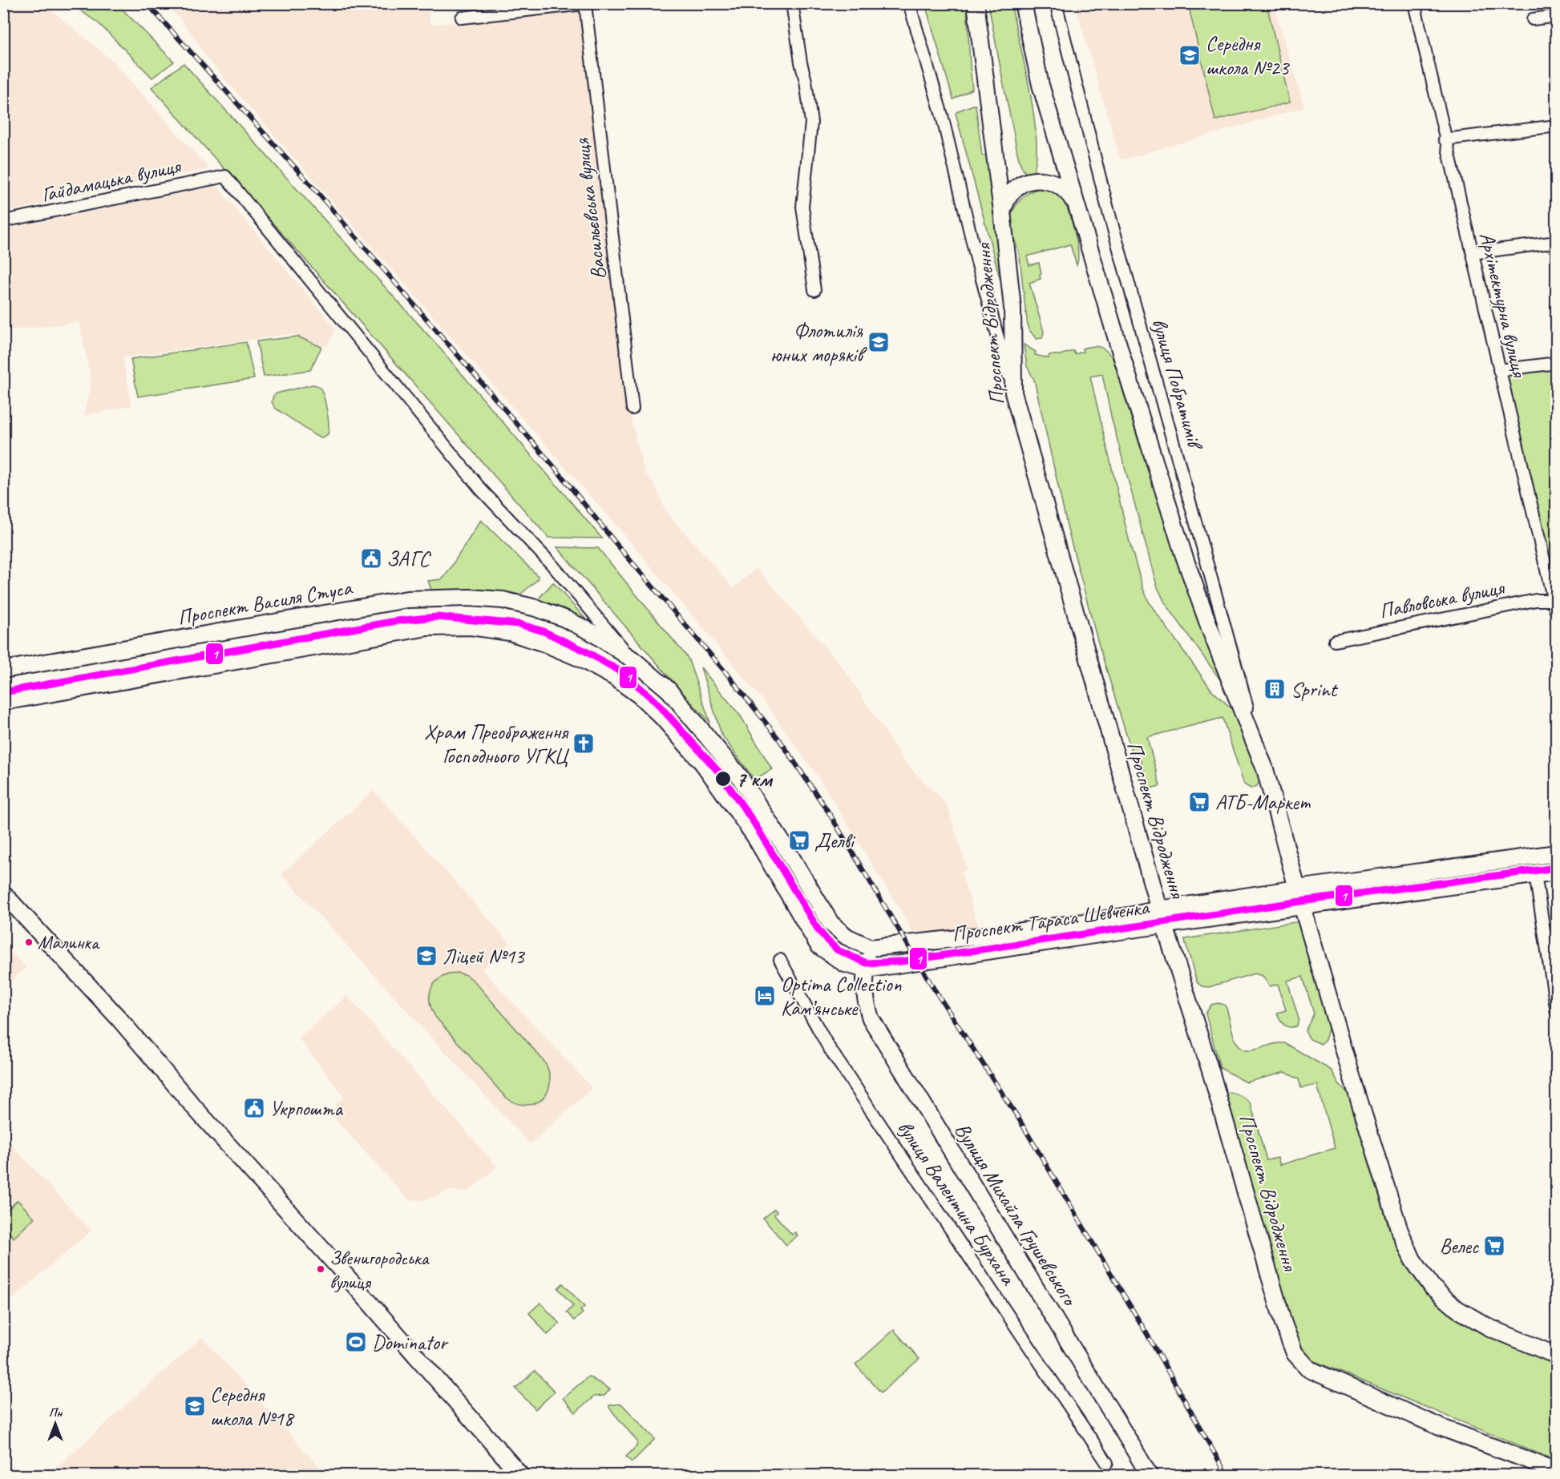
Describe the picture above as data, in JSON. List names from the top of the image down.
{
  "streets": {
    "main road": [
      "Проспект Відродження",
      "Проспект Василя Стуса",
      "Проспект Тараса Шевченка",
      "Вулиця Михайла Грушевського"
    ],
    "street": [
      "Гайдамацька вулиця",
      "Васильєвська вулиця",
      "Архітектурна вулиця",
      "вулиця Побратимів",
      "Павловська вулиця",
      "вулиця Валентина Бурхана"
    ]
  },
  "crossings": [
    ["Гайдамацька вулиця", "Проспект Василя Стуса"],
    ["Архітектурна вулиця", "Павловська вулиця"],
    ["Проспект Відродження", "Проспект Тараса Шевченка"],
    ["Проспект Василя Стуса", "Проспект Тараса Шевченка"],
    ["Проспект Тараса Шевченка", "Вулиця Михайла Грушевського"]
  ],
  "places": {
    "school or university": [
      "Середня школа №23",
      "Флотилія юних моряків",
      "Ліцей №13",
      "Середня школа №18"
    ],
    "public building": ["ЗАГС", "Укрпошта"],
    "building": ["Sprint"],
    "church": ["Храм Преображення Господнього УГКЦ"],
    "other": ["7 км", "Малинка", "Звенигородська вулиця"],
    "supermarket": ["АТБ-Маркет", "Делві", "Велес"],
    "hotel": ["Optima Collection Кам’янське"],
    "sports": ["Dominator"]
  },
  "lines": ["transit line 1"],
  "north": "top"
}
